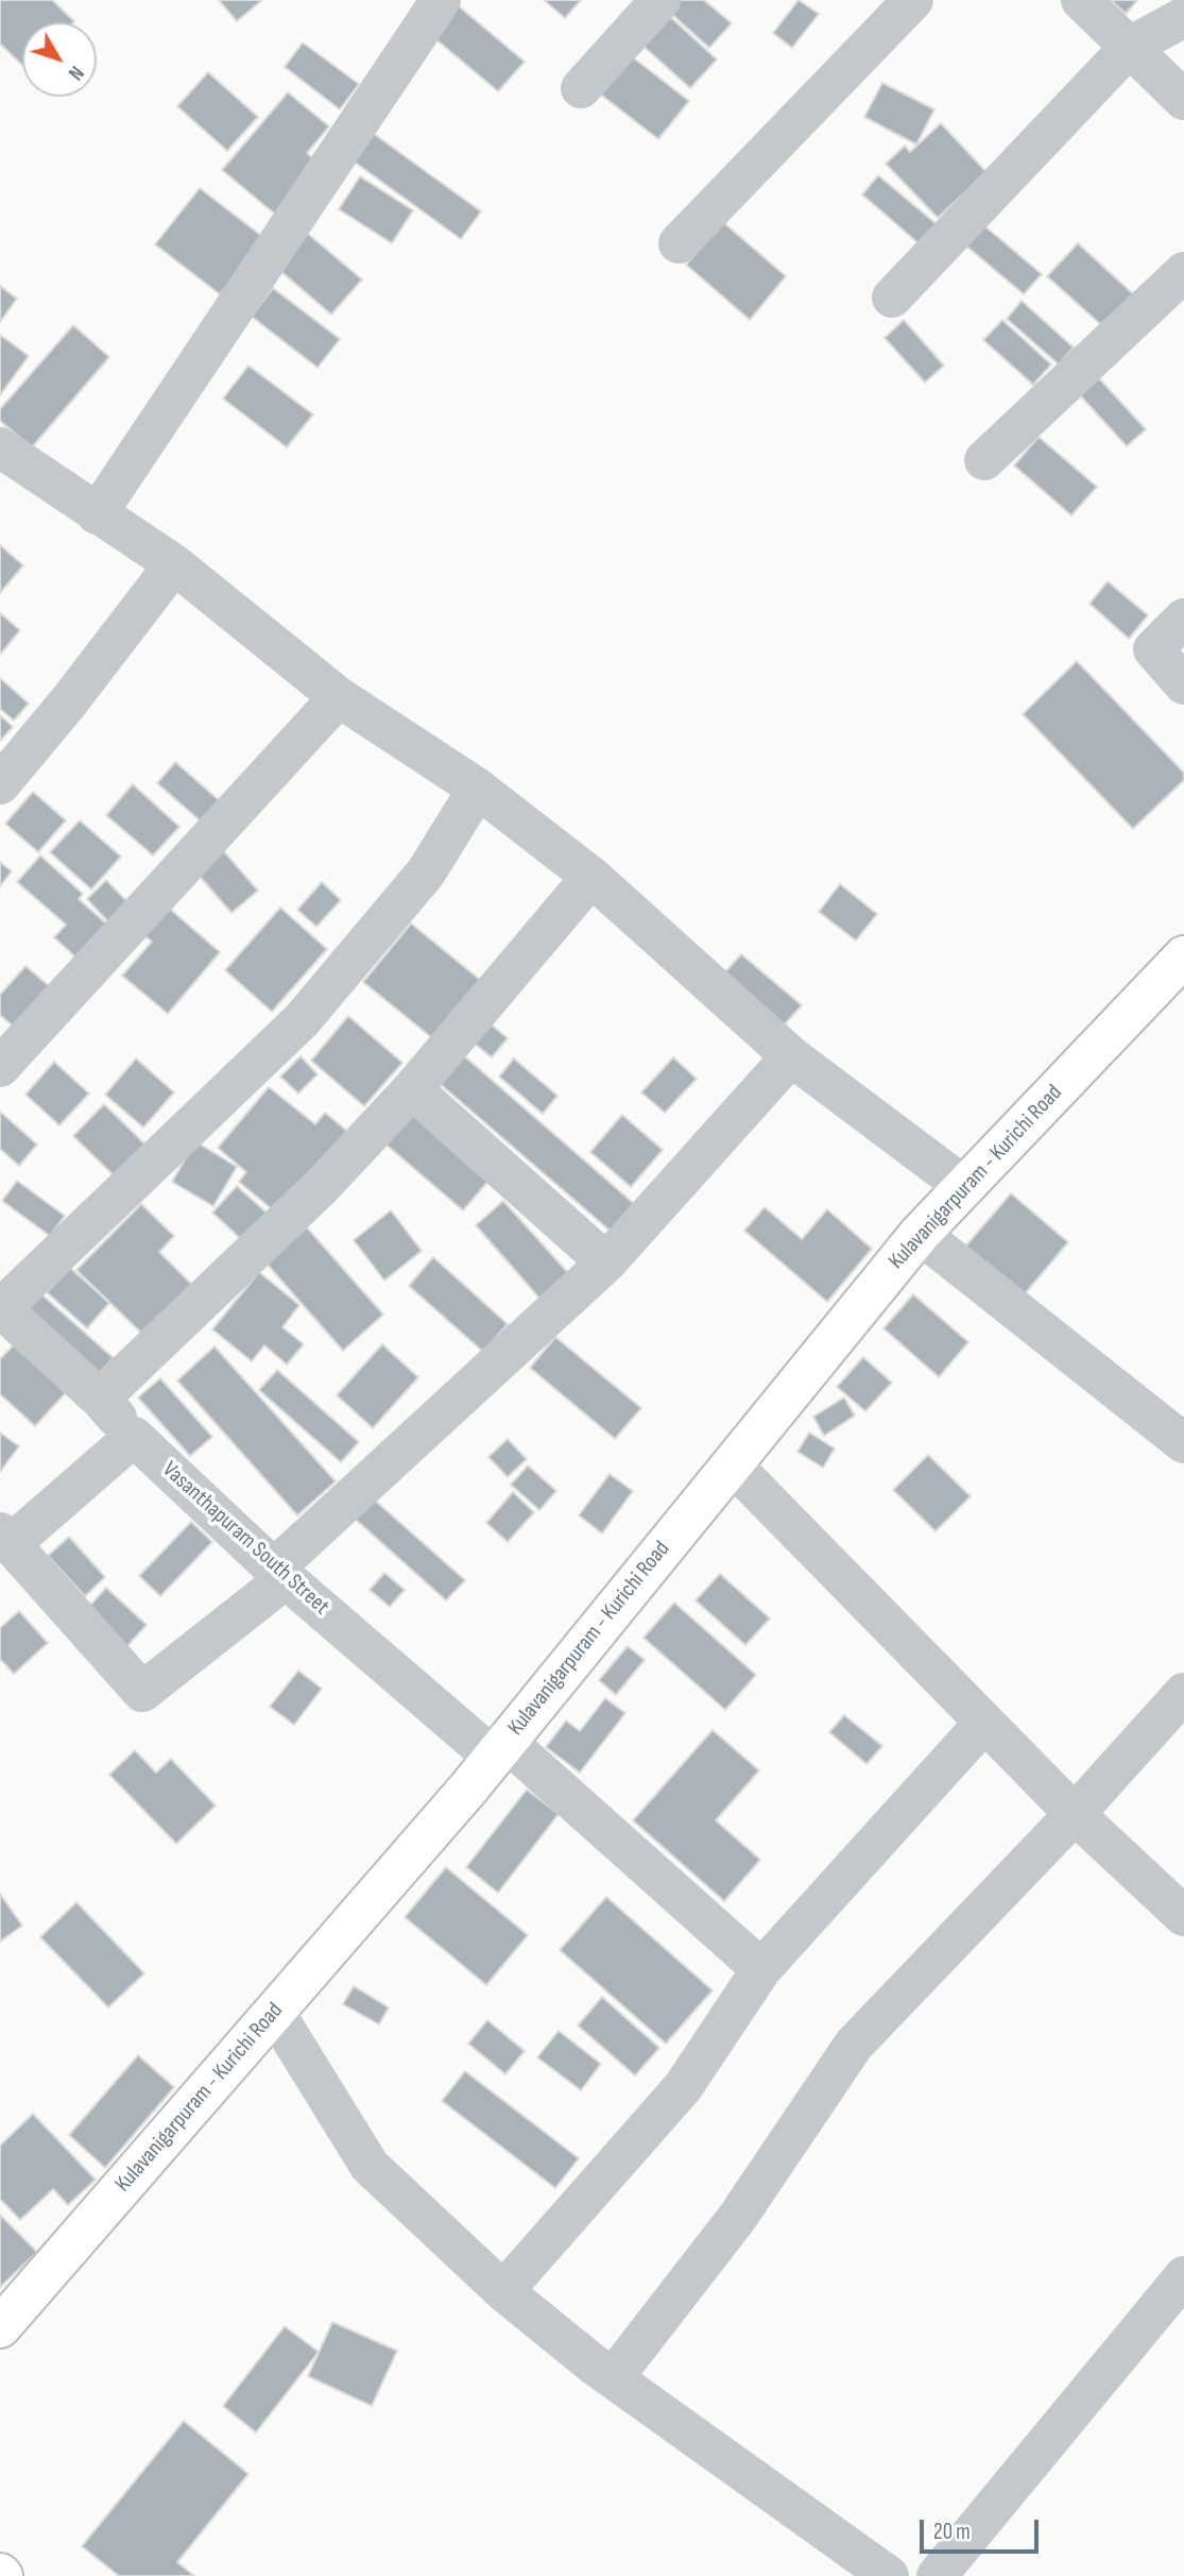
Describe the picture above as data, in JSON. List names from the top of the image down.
{
  "streets": {
    "main road": ["Kulavanigarpuram - Kurichi Road"],
    "street": ["Vasanthapuram South Street"]
  },
  "crossings": [
    ["Kulavanigarpuram - Kurichi Road", "Vasanthapuram South Street"]
  ],
  "scale_bar": "20 m",
  "north": "bottom right"
}
